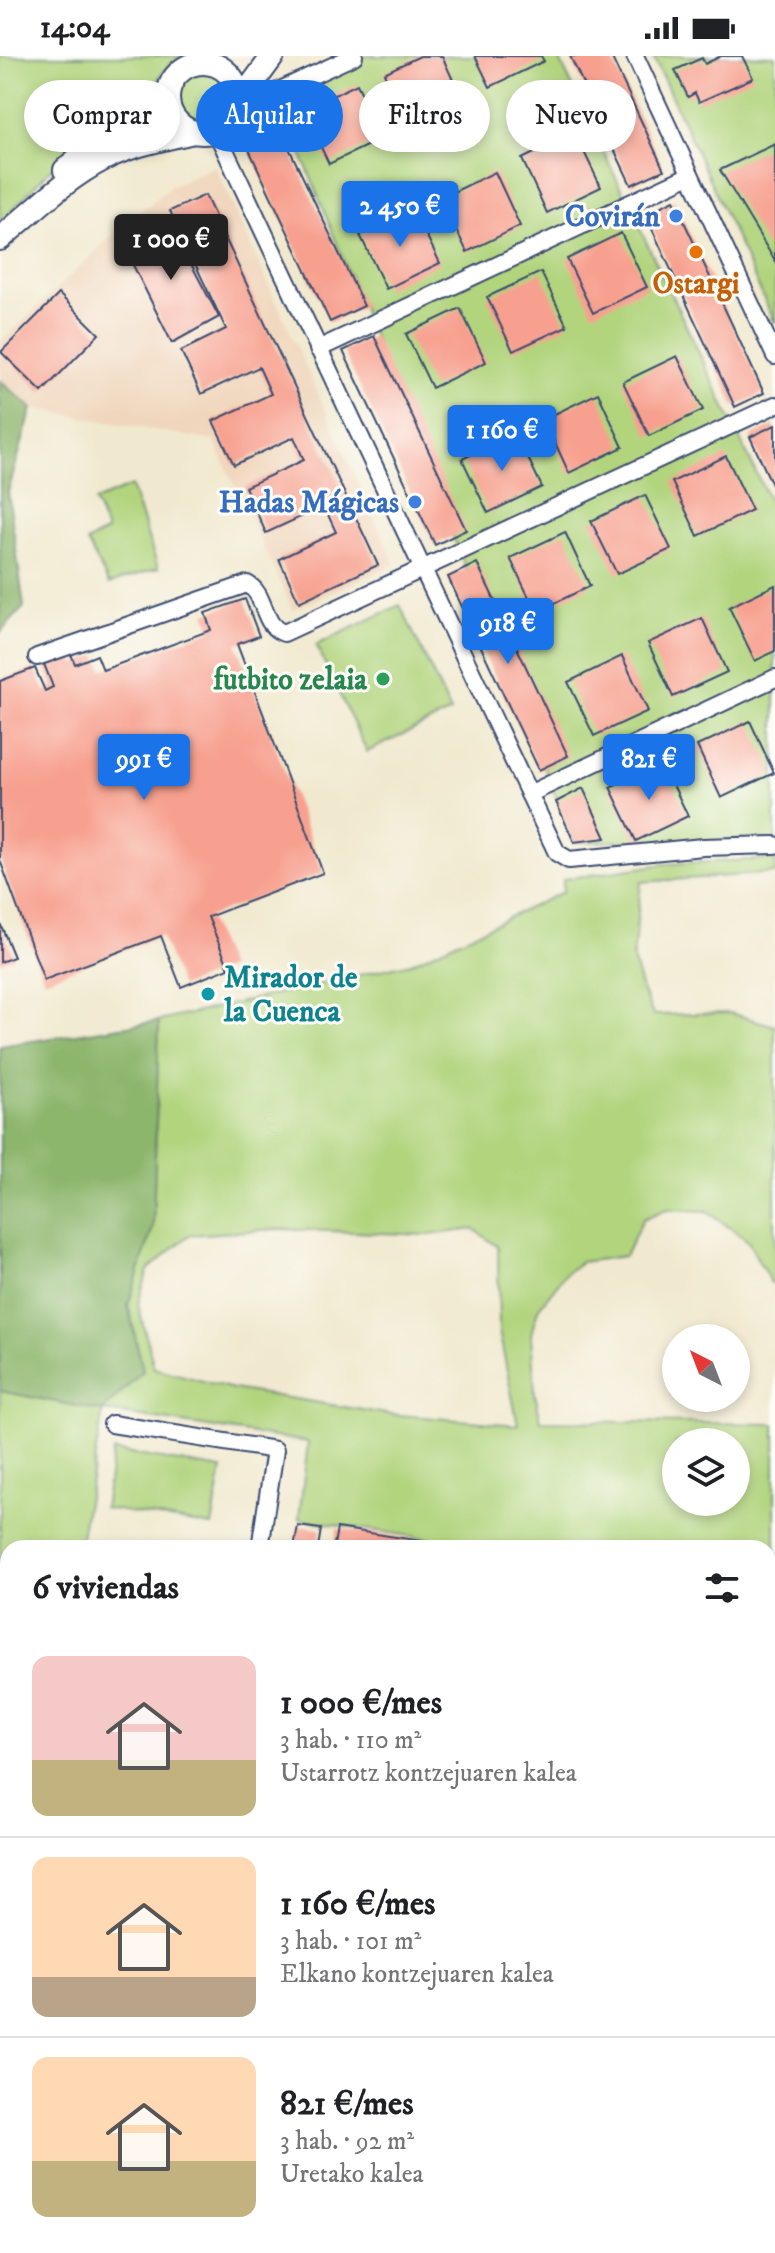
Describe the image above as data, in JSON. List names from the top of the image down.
{
  "places": [
    "Covirán",
    "Ostargi",
    "Hadas Mágicas",
    "futbito zelaia",
    "Mirador de la Cuenca"
  ],
  "north": "top left",
  "page": {
    "status": "14:04",
    "chip": [
      "Comprar",
      "Alquilar",
      "Filtros",
      "Nuevo"
    ],
    "price": [
      "2 450 €",
      "1 000 €",
      "1 160 €",
      "918 €",
      "991 €",
      "821 €"
    ],
    "heading": "6 viviendas",
    "list": [
      {
        "name": "1 000 €/mes",
        "note": "3 hab. · 110 m² · Ustarrotz kontzejuaren kalea"
      },
      {
        "name": "1 160 €/mes",
        "note": "3 hab. · 101 m² · Elkano kontzejuaren kalea"
      },
      {
        "name": "821 €/mes",
        "note": "3 hab. · 92 m² · Uretako kalea"
      }
    ]
  }
}
